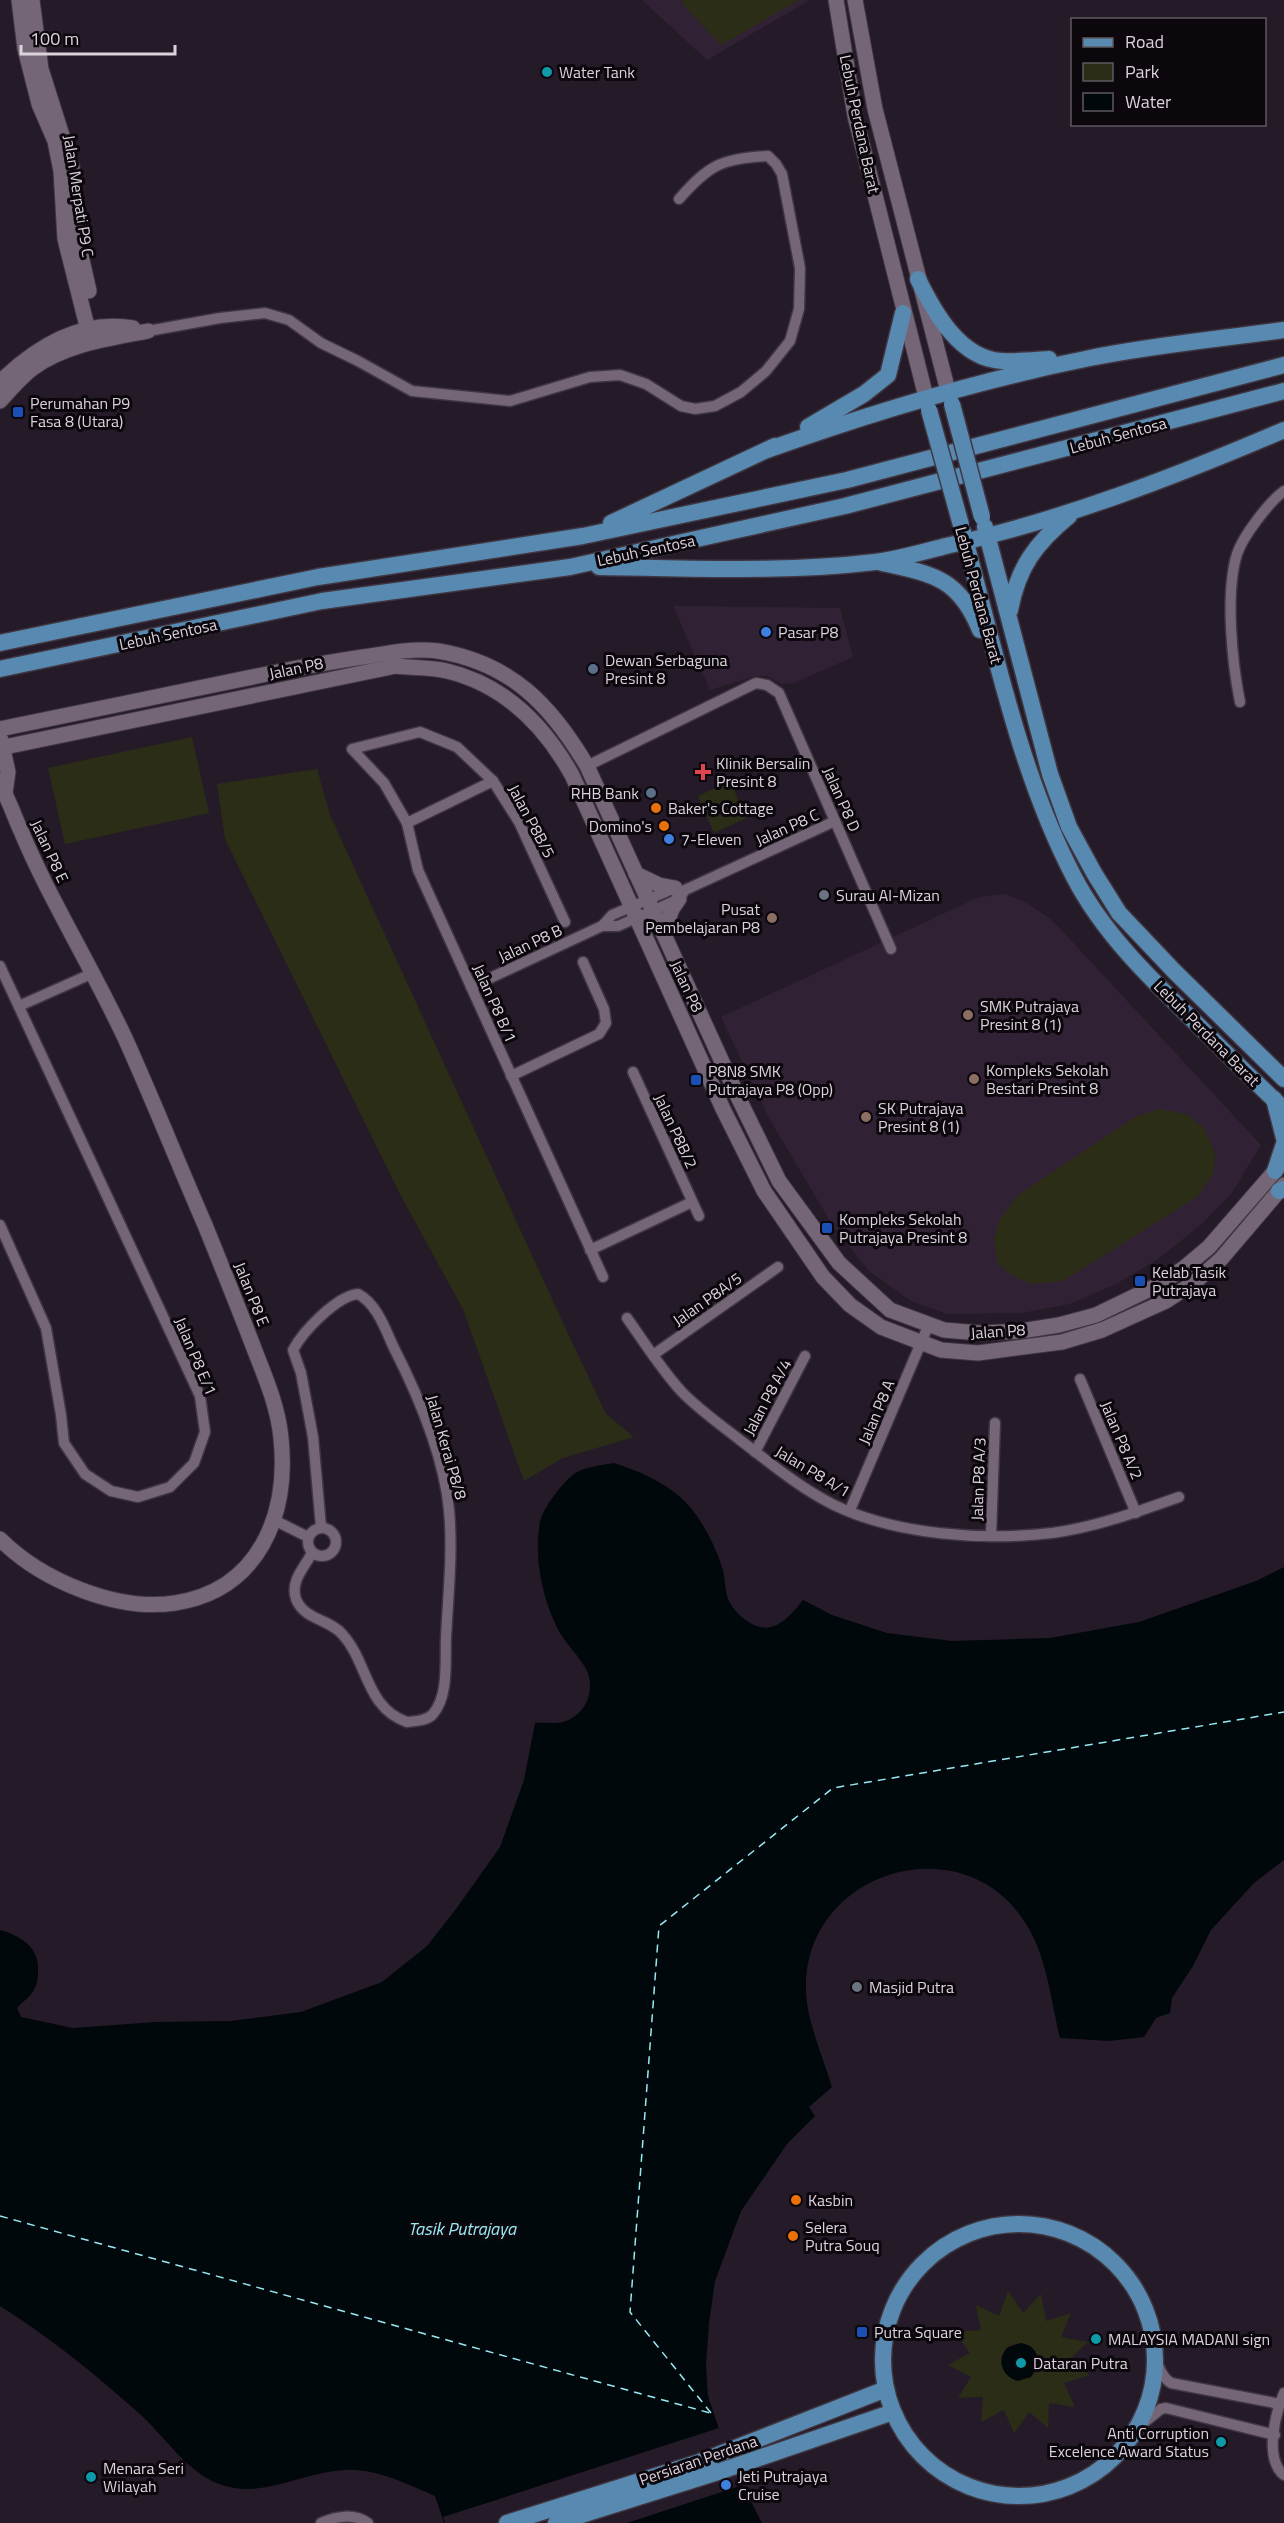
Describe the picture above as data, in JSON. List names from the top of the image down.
{
  "streets": {
    "main road": ["Lebuh Perdana Barat", "Lebuh Sentosa", "Persiaran Perdana"],
    "street": [
      "Jalan Merpati P9 C",
      "Jalan P8",
      "Jalan P8 D",
      "Jalan P8B/5",
      "Jalan P8 C",
      "Jalan P8 E",
      "Jalan P8 B",
      "Jalan P8 B/1",
      "Jalan P8B/2",
      "Jalan P8A/5",
      "Jalan P8 E/1",
      "Jalan P8 A/4",
      "Jalan P8 A",
      "Jalan P8 A/2",
      "Jalan Kerai P8/8",
      "Jalan P8 A/1",
      "Jalan P8 A/3"
    ]
  },
  "crossings": [
    ["Jalan P8", "Jalan P8 D"],
    ["Jalan P8", "Jalan P8 C"],
    ["Jalan P8", "Jalan P8 B"],
    ["Jalan P8", "Jalan P8 A"],
    ["Jalan P8 D", "Jalan P8 C"],
    ["Jalan P8B/5", "Jalan P8 B/1"],
    ["Jalan P8 C", "Jalan P8 B"],
    ["Jalan P8 B", "Jalan P8 B/1"],
    ["Jalan P8A/5", "Jalan P8 A/1"],
    ["Jalan P8 A/4", "Jalan P8 A/1"],
    ["Jalan P8 A", "Jalan P8 A/1"],
    ["Jalan P8 A/2", "Jalan P8 A/1"],
    ["Jalan P8 A/1", "Jalan P8 A/3"]
  ],
  "water": ["Tasik Putrajaya"],
  "places": {
    "other": [
      "Water Tank",
      "Pasar P8",
      "Dewan Serbaguna Presint 8",
      "RHB Bank",
      "Baker's Cottage",
      "Domino's",
      "7-Eleven",
      "Surau Al-Mizan",
      "Pusat Pembelajaran P8",
      "SMK Putrajaya Presint 8 (1)",
      "Kompleks Sekolah Bestari Presint 8",
      "SK Putrajaya Presint 8 (1)",
      "Masjid Putra",
      "Kasbin",
      "Selera Putra Souq",
      "MALAYSIA MADANI sign",
      "Dataran Putra",
      "Anti Corruption Excelence Award Status",
      "Menara Seri Wilayah",
      "Jeti Putrajaya Cruise"
    ],
    "transit": [
      "Perumahan P9 Fasa 8 (Utara)",
      "P8N8 SMK Putrajaya P8 (Opp)",
      "Kompleks Sekolah Putrajaya Presint 8",
      "Kelab Tasik Putrajaya",
      "Putra Square"
    ],
    "health": ["Klinik Bersalin Presint 8"]
  },
  "legend": ["Road", "Park", "Water"],
  "scale_bar": "100 m"
}
